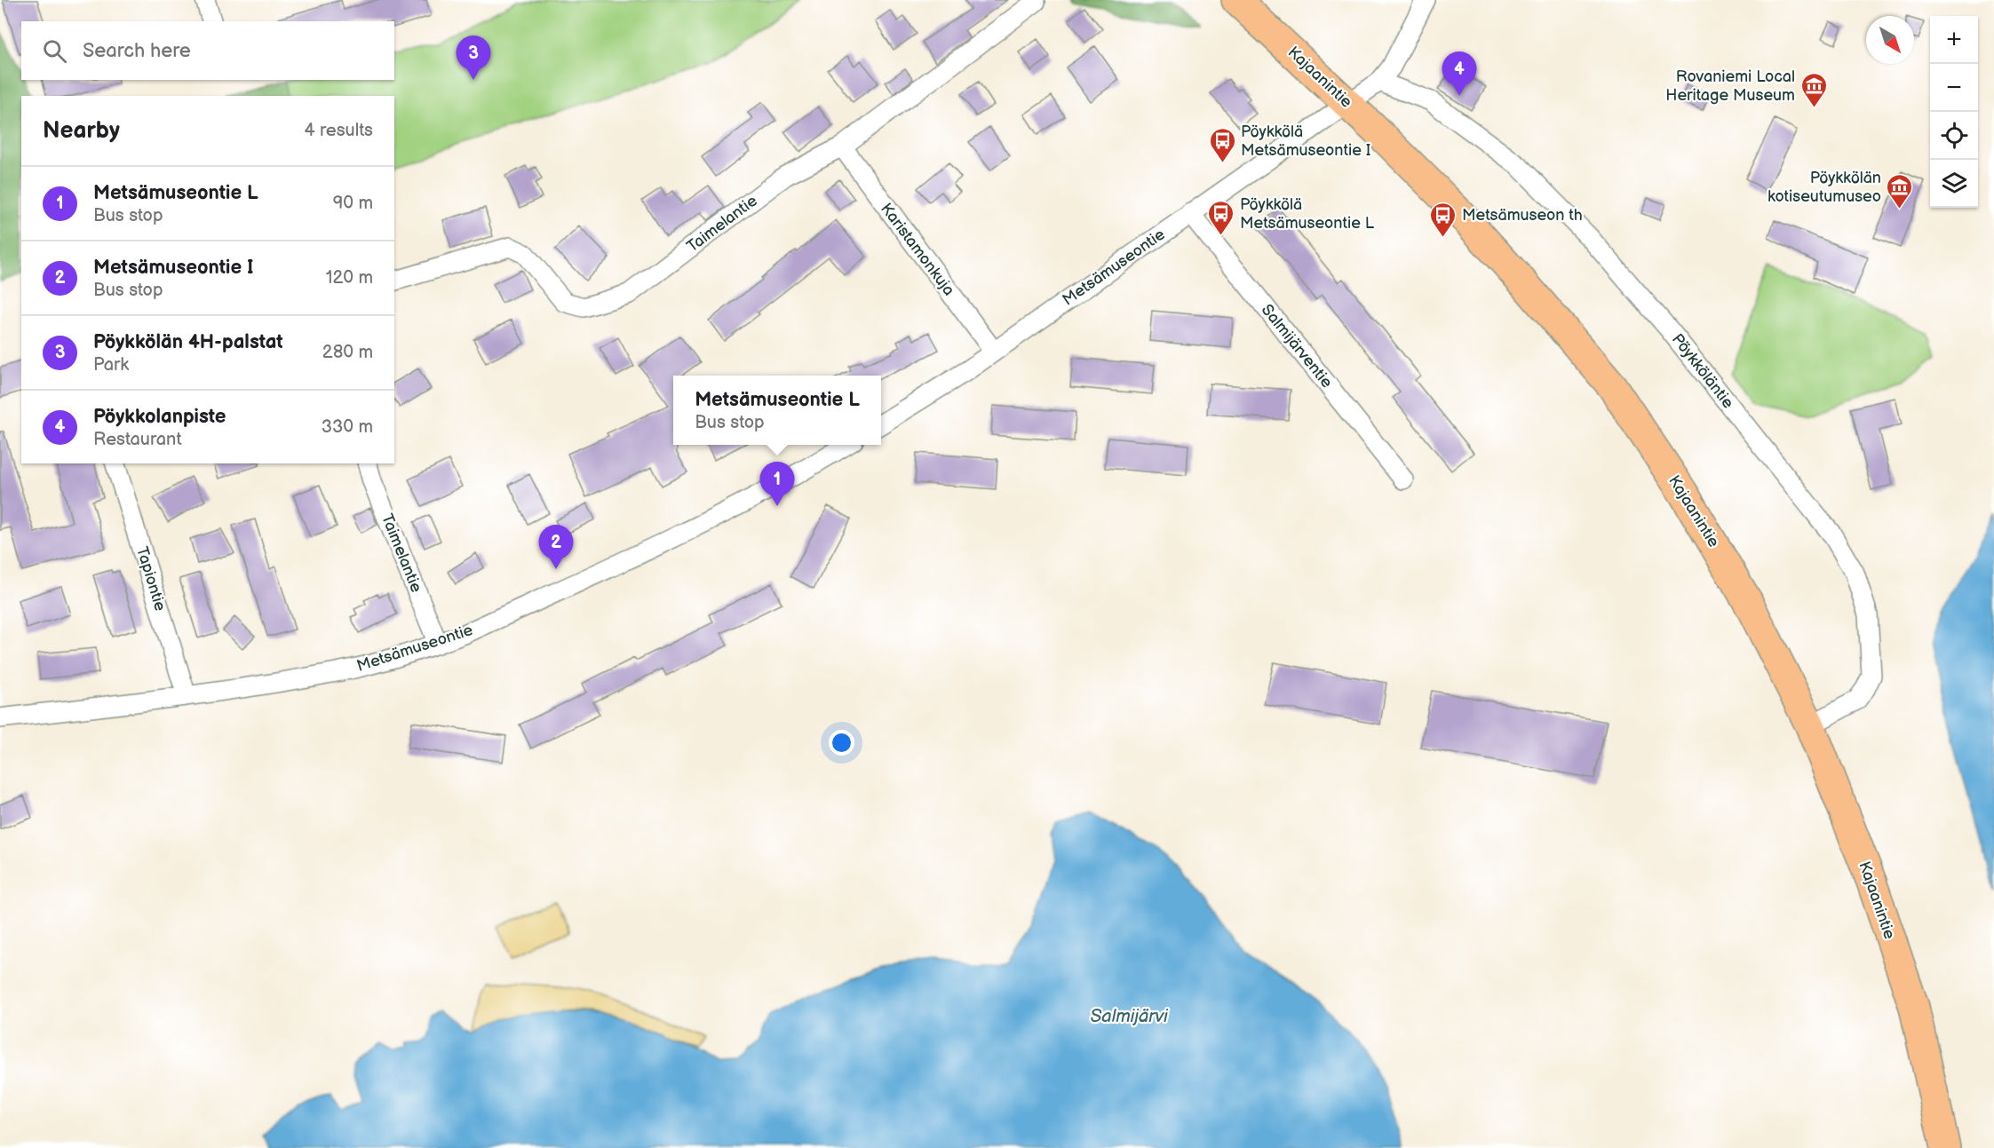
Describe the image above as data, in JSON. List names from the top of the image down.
{
  "streets": {
    "main road": ["Kajaanintie"],
    "street": [
      "Taimelantie",
      "Karistamonkuja",
      "Metsämuseontie",
      "Salmijärventie",
      "Pöykköläntie",
      "Tapiontie"
    ]
  },
  "crossings": [
    ["Kajaanintie", "Metsämuseontie"],
    ["Kajaanintie", "Pöykköläntie"],
    ["Taimelantie", "Karistamonkuja"],
    ["Taimelantie", "Metsämuseontie"],
    ["Karistamonkuja", "Metsämuseontie"],
    ["Metsämuseontie", "Salmijärventie"],
    ["Metsämuseontie", "Pöykköläntie"],
    ["Metsämuseontie", "Tapiontie"]
  ],
  "water": ["Salmijärvi"],
  "places": {
    "museum": ["Rovaniemi Local Heritage Museum", "Pöykkölän kotiseutumuseo"],
    "bus stop": ["Pöykkölä Metsämuseontie I", "Pöykkölä Metsämuseontie L", "Metsämuseon th"]
  },
  "north": "bottom right",
  "page": {
    "map_buttons": ["+", "−"],
    "search": "Search here",
    "pins": [
      "3",
      "4",
      "1",
      "2"
    ],
    "heading": ["Nearby", "4 results"],
    "list": [
      {
        "mark": "1",
        "name": "Metsämuseontie L",
        "note": "Bus stop",
        "value": "90 m"
      },
      {
        "mark": "2",
        "name": "Metsämuseontie I",
        "note": "Bus stop",
        "value": "120 m"
      },
      {
        "mark": "3",
        "name": "Pöykkölän 4H-palstat",
        "note": "Park",
        "value": "280 m"
      },
      {
        "mark": "4",
        "name": "Pöykkolanpiste",
        "note": "Restaurant",
        "value": "330 m"
      }
    ],
    "popup": ["Metsämuseontie L", "Bus stop"]
  }
}
